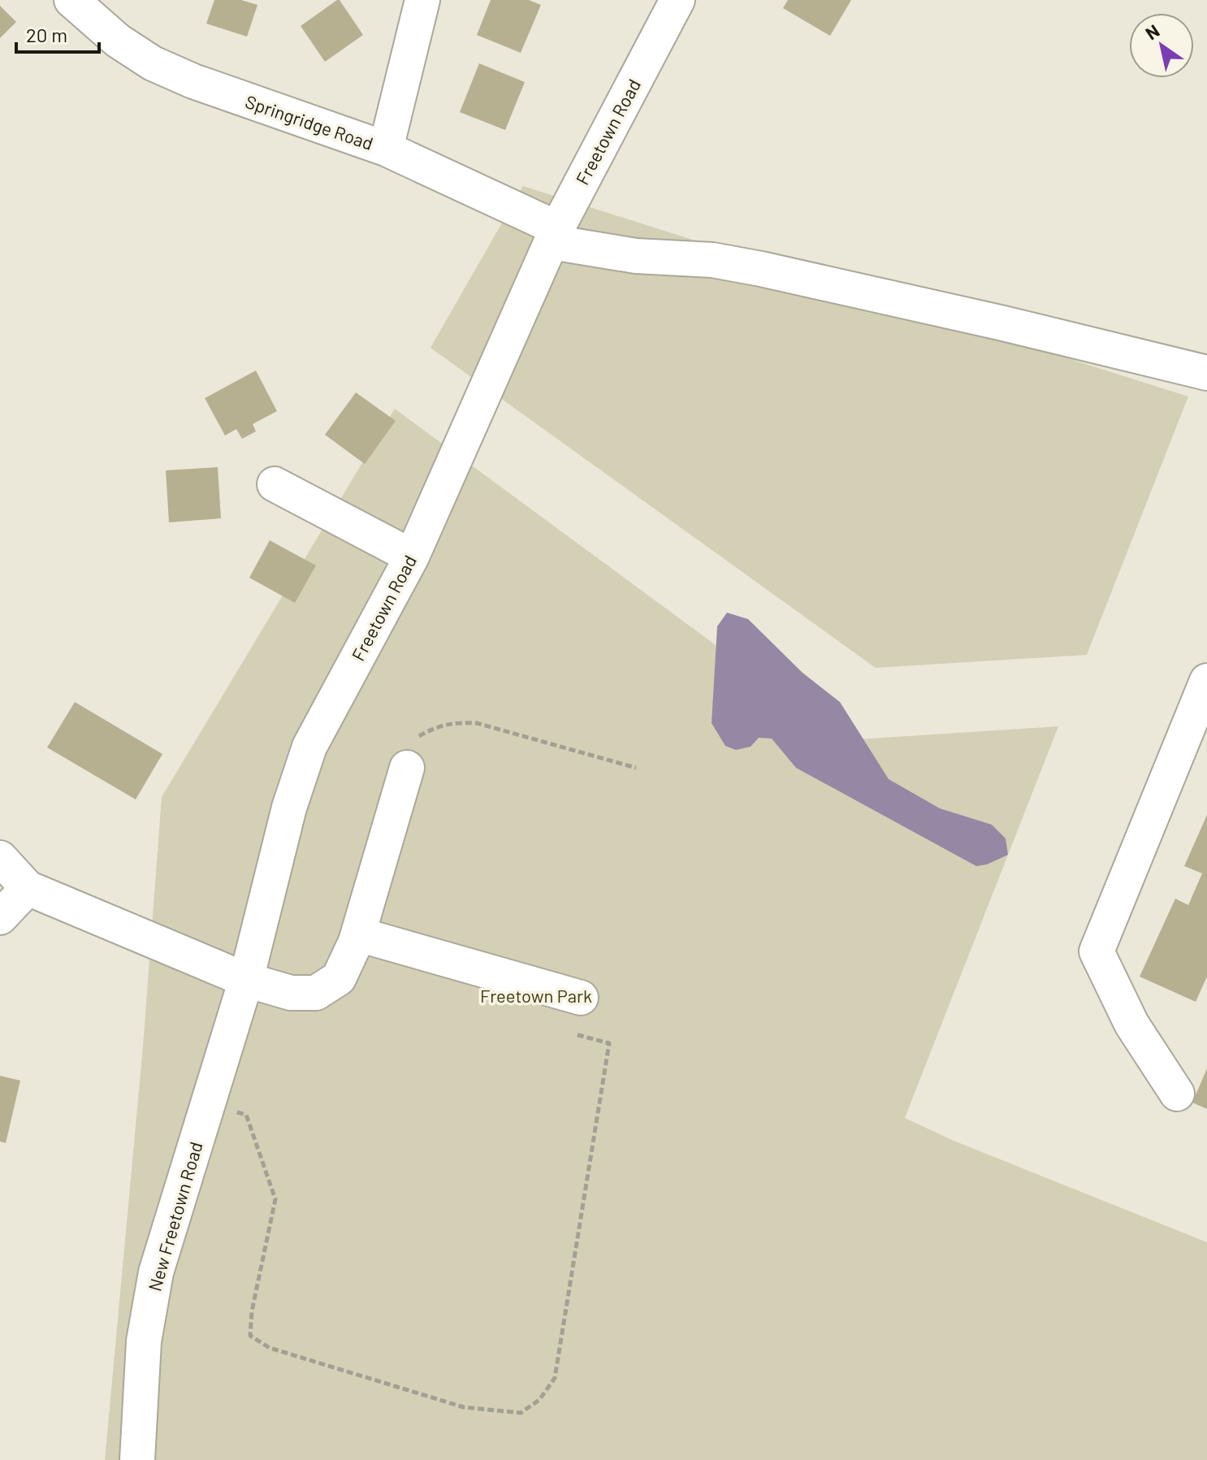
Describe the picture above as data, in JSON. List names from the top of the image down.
{
  "streets": {
    "street": ["Springridge Road", "Freetown Road", "New Freetown Road"]
  },
  "crossings": [
    ["Springridge Road", "Freetown Road"],
    ["Freetown Road", "New Freetown Road"]
  ],
  "parks": ["Freetown Park"],
  "scale_bar": "20 m",
  "north": "top left"
}
